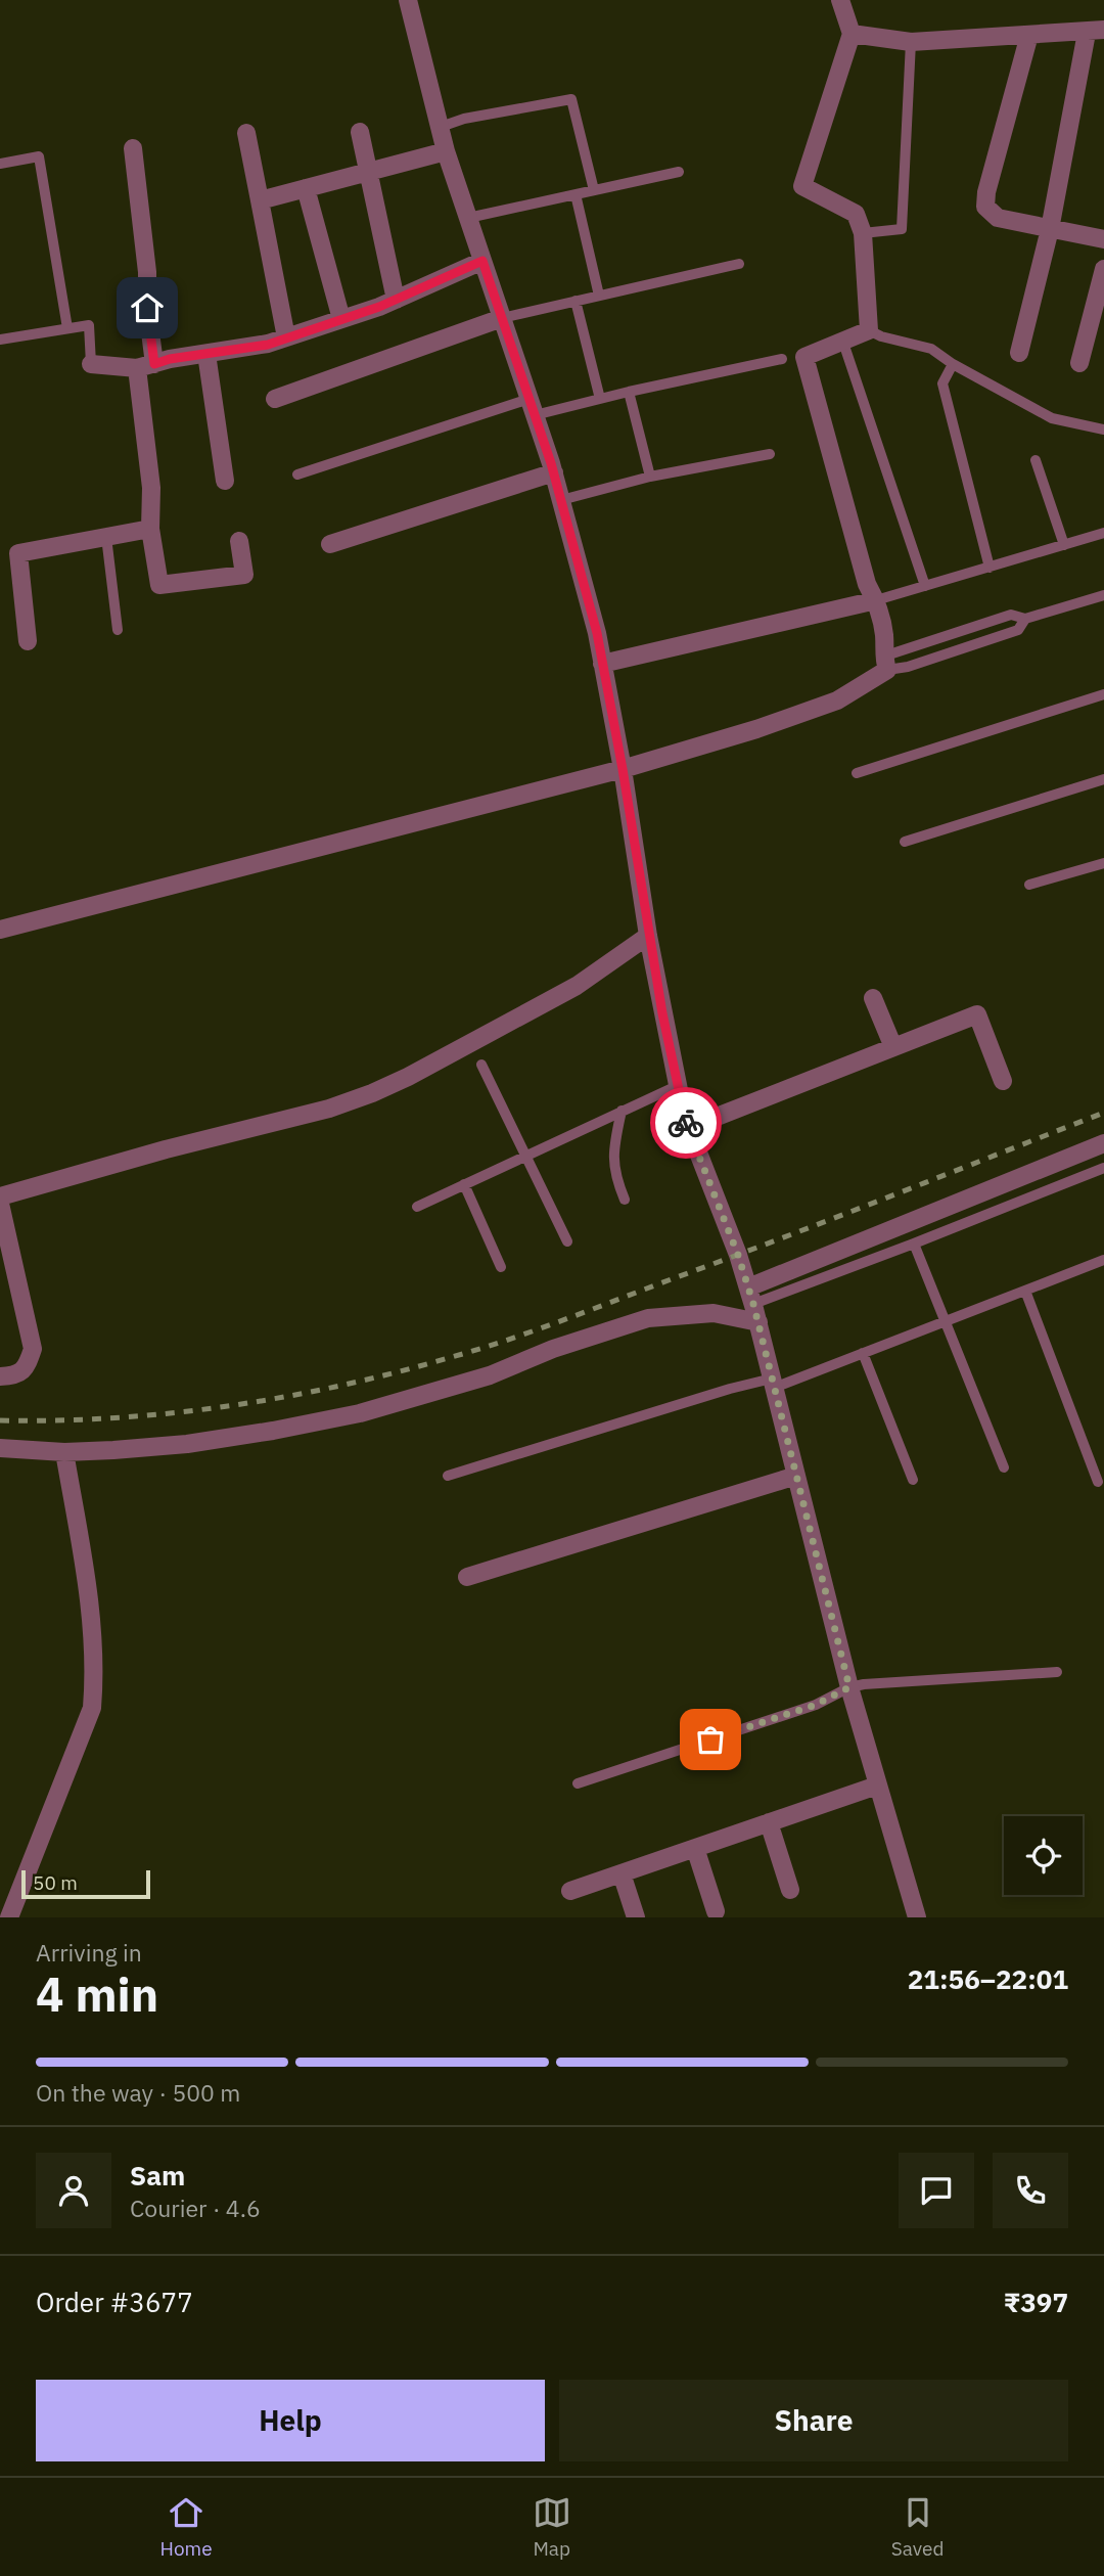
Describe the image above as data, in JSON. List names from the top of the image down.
{
  "scale_bar": "50 m",
  "page": {
    "scale": "50 m",
    "heading": ["4 min", "Arriving in", "21:56–22:01"],
    "panel": [
      "Sam",
      "Courier · 4.6",
      "Order #3677",
      "₹397"
    ],
    "bar": "On the way · 500 m",
    "buttons": ["Help", "Share"],
    "tabs": ["Home", "Map", "Saved"]
  }
}
